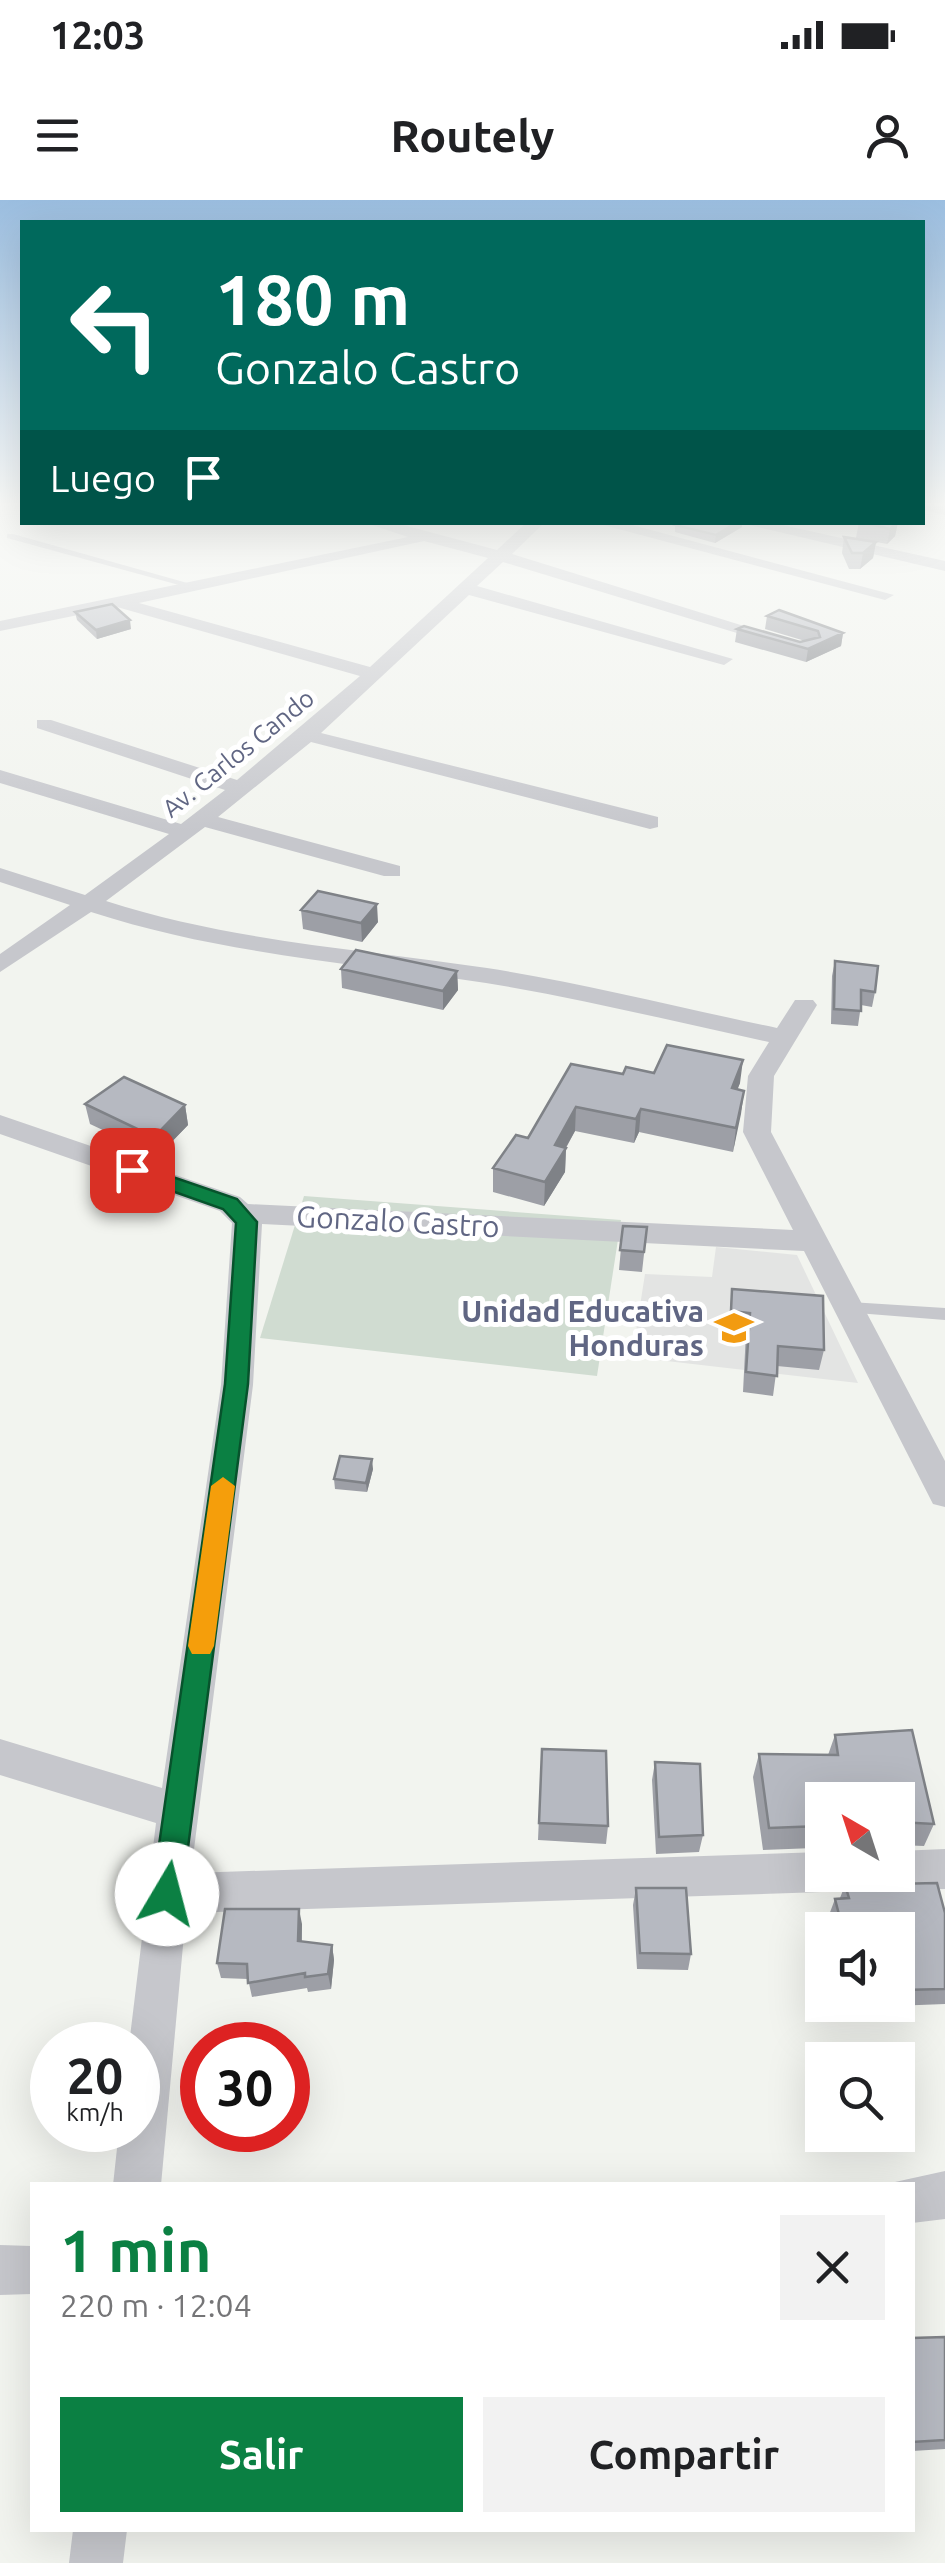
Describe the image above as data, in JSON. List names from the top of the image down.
{
  "streets": {
    "street": ["Av. Carlos Cando", "Gonzalo Castro"]
  },
  "places": {
    "school or university": ["Unidad Educativa Honduras"]
  },
  "north": "top left",
  "page": {
    "status": "12:03",
    "header": "Routely",
    "turn": ["180 m", "Gonzalo Castro"],
    "then": "Luego",
    "speed": "20 km/h",
    "limit": "30",
    "heading": ["1 min", "220 m · 12:04"],
    "buttons": ["Salir", "Compartir"]
  }
}
